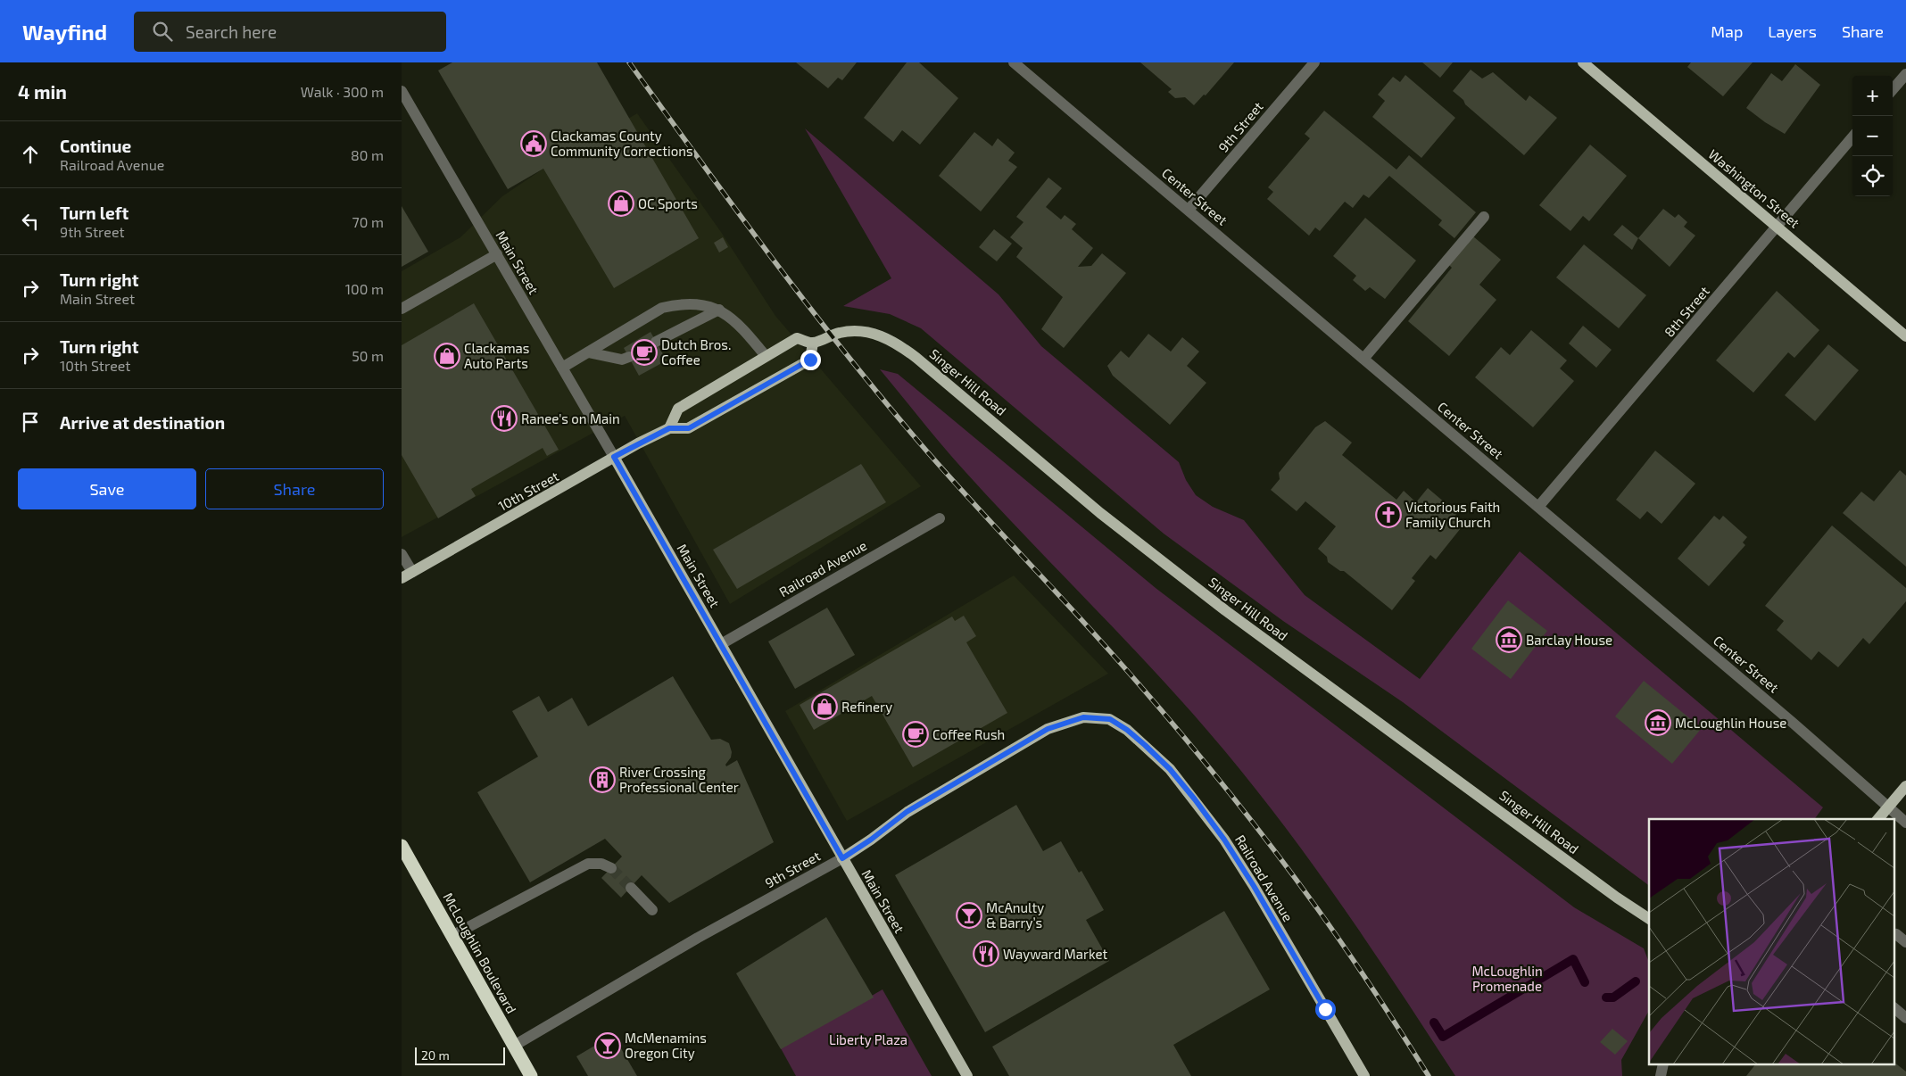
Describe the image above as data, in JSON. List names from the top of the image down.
{
  "streets": {
    "highway": ["McLoughlin Boulevard"],
    "main road": [
      "9th Street",
      "Washington Street",
      "Main Street",
      "Singer Hill Road",
      "10th Street",
      "Railroad Avenue"
    ],
    "street": ["Center Street", "8th Street"]
  },
  "crossings": [
    ["9th Street", "Center Street"],
    ["9th Street", "Main Street"],
    ["9th Street", "Railroad Avenue"],
    ["9th Street", "McLoughlin Boulevard"],
    ["Washington Street", "8th Street"],
    ["Center Street", "8th Street"],
    ["Main Street", "10th Street"],
    ["Main Street", "Railroad Avenue"],
    ["Singer Hill Road", "10th Street"]
  ],
  "parks": ["McLoughlin Promenade", "Liberty Plaza"],
  "places": {
    "public building": ["Clackamas County Community Corrections"],
    "shop": ["OC Sports", "Clackamas Auto Parts", "Refinery"],
    "cafe": ["Dutch Bros. Coffee", "Coffee Rush"],
    "restaurant": ["Ranee's on Main", "Wayward Market"],
    "church": ["Victorious Faith Family Church"],
    "museum": ["Barclay House", "McLoughlin House"],
    "building": ["River Crossing Professional Center"],
    "bar": ["McAnulty & Barry’s", "McMenamins Oregon City"]
  },
  "scale_bar": "20 m",
  "page": {
    "header": "Wayfind",
    "search": "Search here",
    "nav": ["Map", "Layers", "Share"],
    "heading": ["4 min", "Walk · 300 m"],
    "map_buttons": ["+", "−"],
    "list": [
      ["Continue", "Railroad Avenue", "80 m"],
      ["Turn left", "9th Street", "70 m"],
      ["Turn right", "Main Street", "100 m"],
      ["Turn right", "10th Street", "50 m"],
      "Arrive at destination"
    ],
    "buttons": ["Save", "Share"],
    "scale": "20 m"
  }
}
